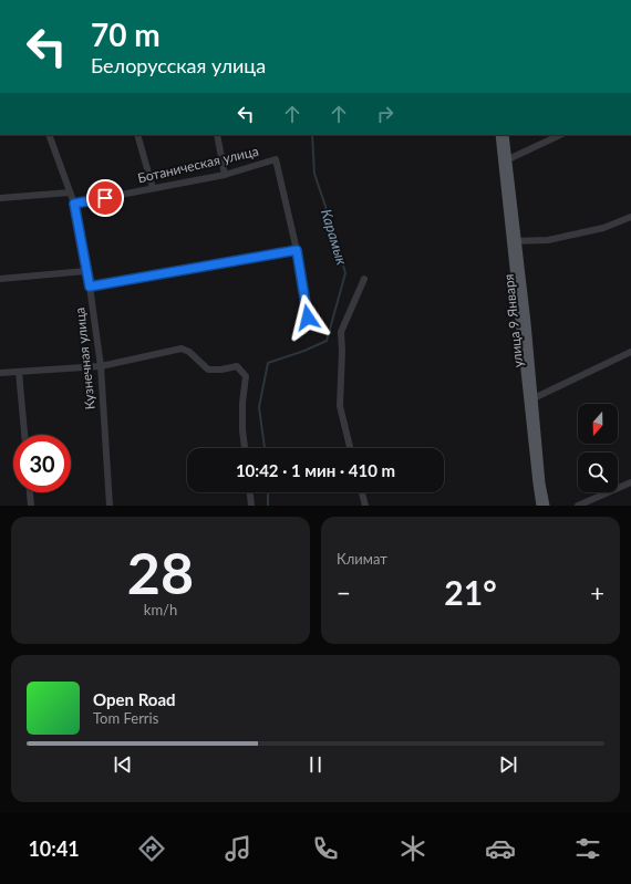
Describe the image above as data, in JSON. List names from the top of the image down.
{
  "streets": {
    "main road": ["улица 9 Января"],
    "street": ["Ботаническая улица", "Кузнечная улица"]
  },
  "crossings": [
    ["Ботаническая улица", "Кузнечная улица"]
  ],
  "water": ["Карамык"],
  "north": "bottom",
  "page": {
    "turn": ["70 m", "Белорусская улица"],
    "limit": "30",
    "trip": "10:42 · 1 мин · 410 m",
    "tile": [
      ["28", "km/h"],
      "Климат"
    ],
    "heat": ["−", "21°", "+"],
    "song": ["Open Road", "Tom Ferris"],
    "tabs": "10:41"
  }
}
